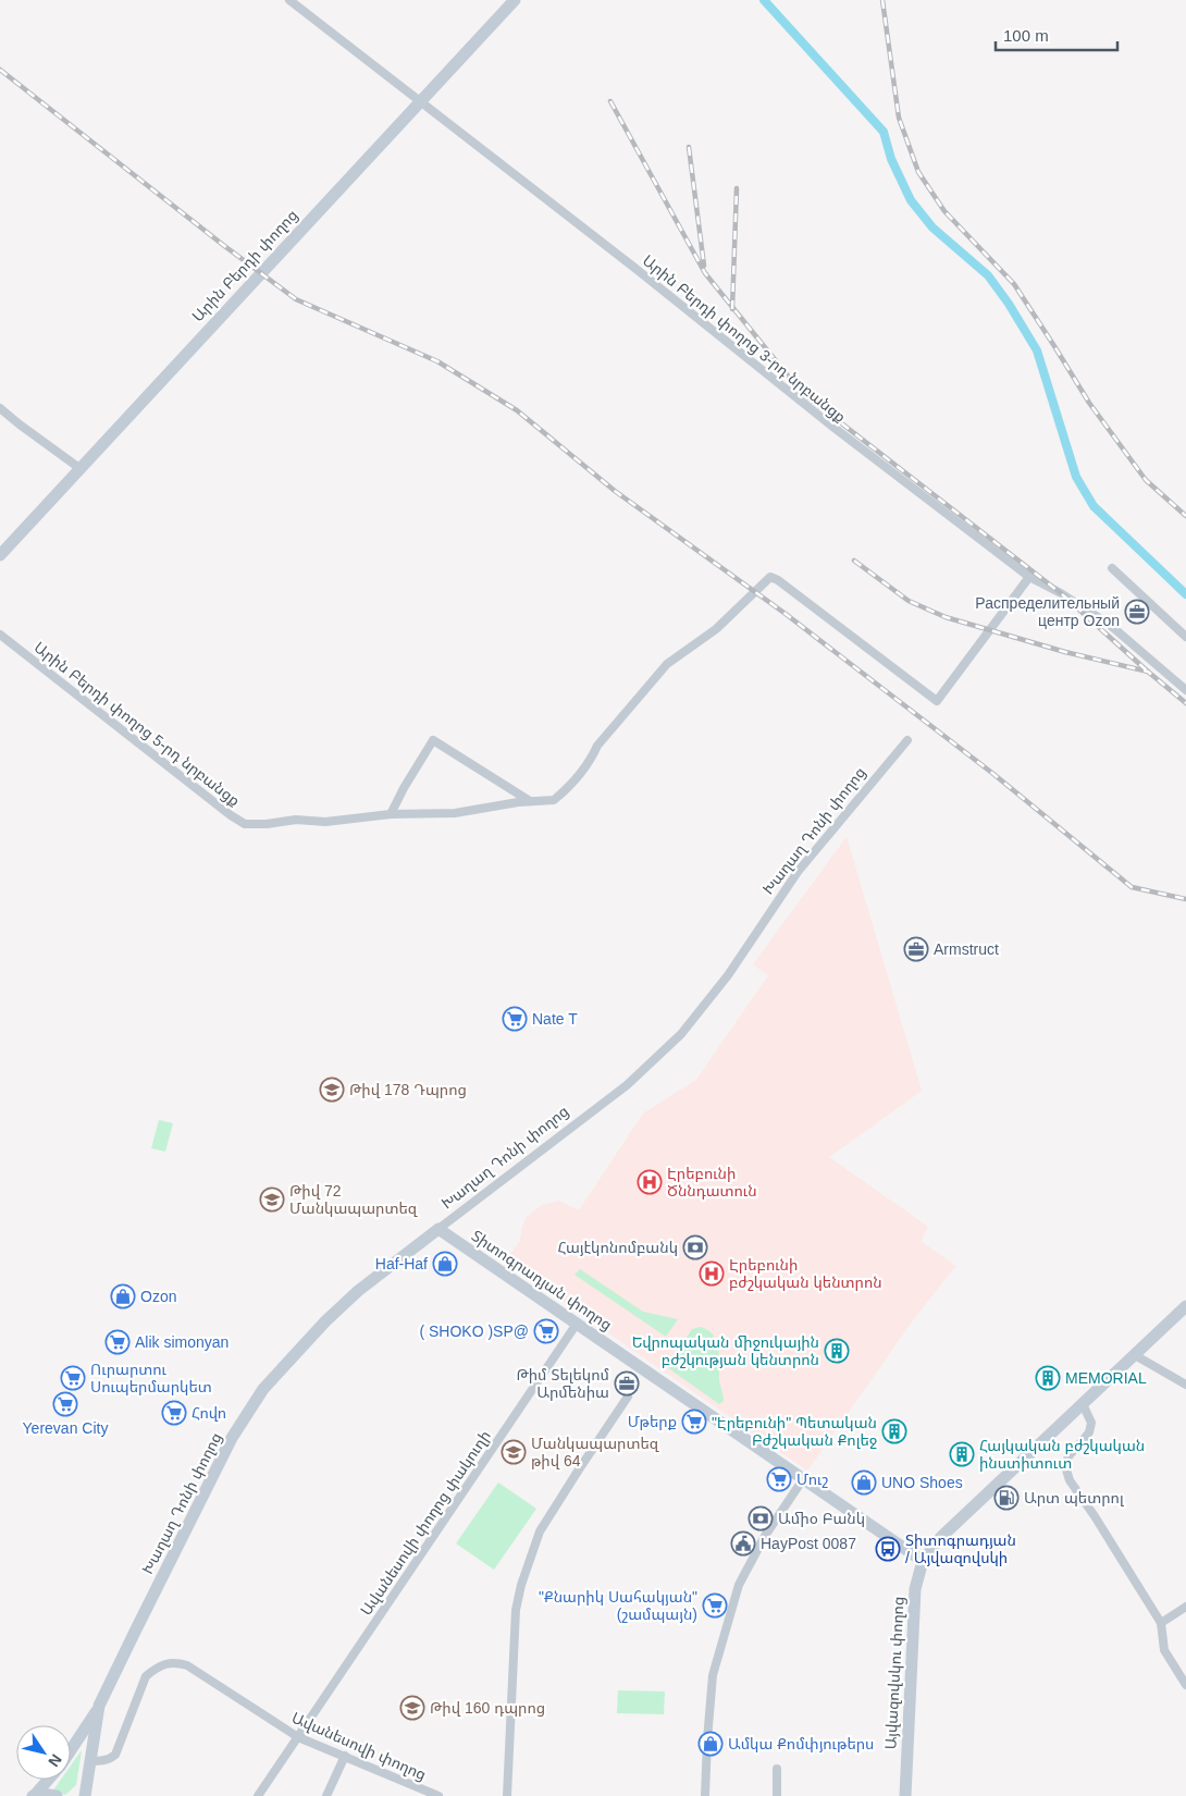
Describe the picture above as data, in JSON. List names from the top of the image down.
{
  "streets": {
    "street": [
      "Արին Բերդի փողոց",
      "Արին Բերդի փողոց 3-րդ նրբանցք",
      "Արին Բերդի փողոց 5-րդ նրբանցք",
      "Խաղաղ Դոնի փողոց",
      "Տիտոգրադյան փողոց",
      "Ավանեսովի փողոց փակուղի",
      "Այվազովսկու փողոց",
      "Ավանեսովի փողոց"
    ]
  },
  "crossings": [
    ["Արին Բերդի փողոց", "Արին Բերդի փողոց 3-րդ նրբանցք"],
    ["Արին Բերդի փողոց 3-րդ նրբանցք", "Արին Բերդի փողոց 5-րդ նրբանցք"],
    ["Խաղաղ Դոնի փողոց", "Տիտոգրադյան փողոց"],
    ["Խաղաղ Դոնի փողոց", "Ավանեսովի փողոց"],
    ["Տիտոգրադյան փողոց", "Ավանեսովի փողոց փակուղի"],
    ["Տիտոգրադյան փողոց", "Այվազովսկու փողոց"],
    ["Ավանեսովի փողոց փակուղի", "Ավանեսովի փողոց"]
  ],
  "places": {
    "office": ["Распределительный центр Ozon", "Armstruct", "Թիմ Տելեկոմ Արմենիա"],
    "supermarket": [
      "Nate T",
      "( SHOKO )SP@",
      "Alik simonyan",
      "Ուրարտու Սուպերմարկետ",
      "Yerevan City",
      "Հովո",
      "Մթերք",
      "Մուշ",
      "\"Քնարիկ Սահակյան\" (շամպայն)"
    ],
    "school or university": [
      "Թիվ 178 Դպրոց",
      "Թիվ 72 Մանկապարտեզ",
      "Մանկապարտեզ թիվ 64",
      "Թիվ 160 դպրոց"
    ],
    "hospital": ["Էրեբունի Ծննդատուն", "Էրեբունի բժշկական կենտրոն"],
    "bank": ["Հայէկոնոմբանկ", "Ամիօ Բանկ"],
    "shop": [
      "Haf-Haf",
      "Ozon",
      "UNO Shoes",
      "Ամկա Քոմփյութերս"
    ],
    "building": [
      "Եվրոպական միջուկային բժշկության կենտրոն",
      "MEMORIAL",
      "\"Էրեբունի\" Պետական Բժշկական Քոլեջ",
      "Հայկական բժշկական ինստիտուտ"
    ],
    "fuel station": ["Արտ պետրոլ"],
    "public building": ["HayPost 0087"],
    "bus stop": ["Տիտոգրադյան / Այվազովսկի"]
  },
  "scale_bar": "100 m",
  "north": "bottom right"
}
